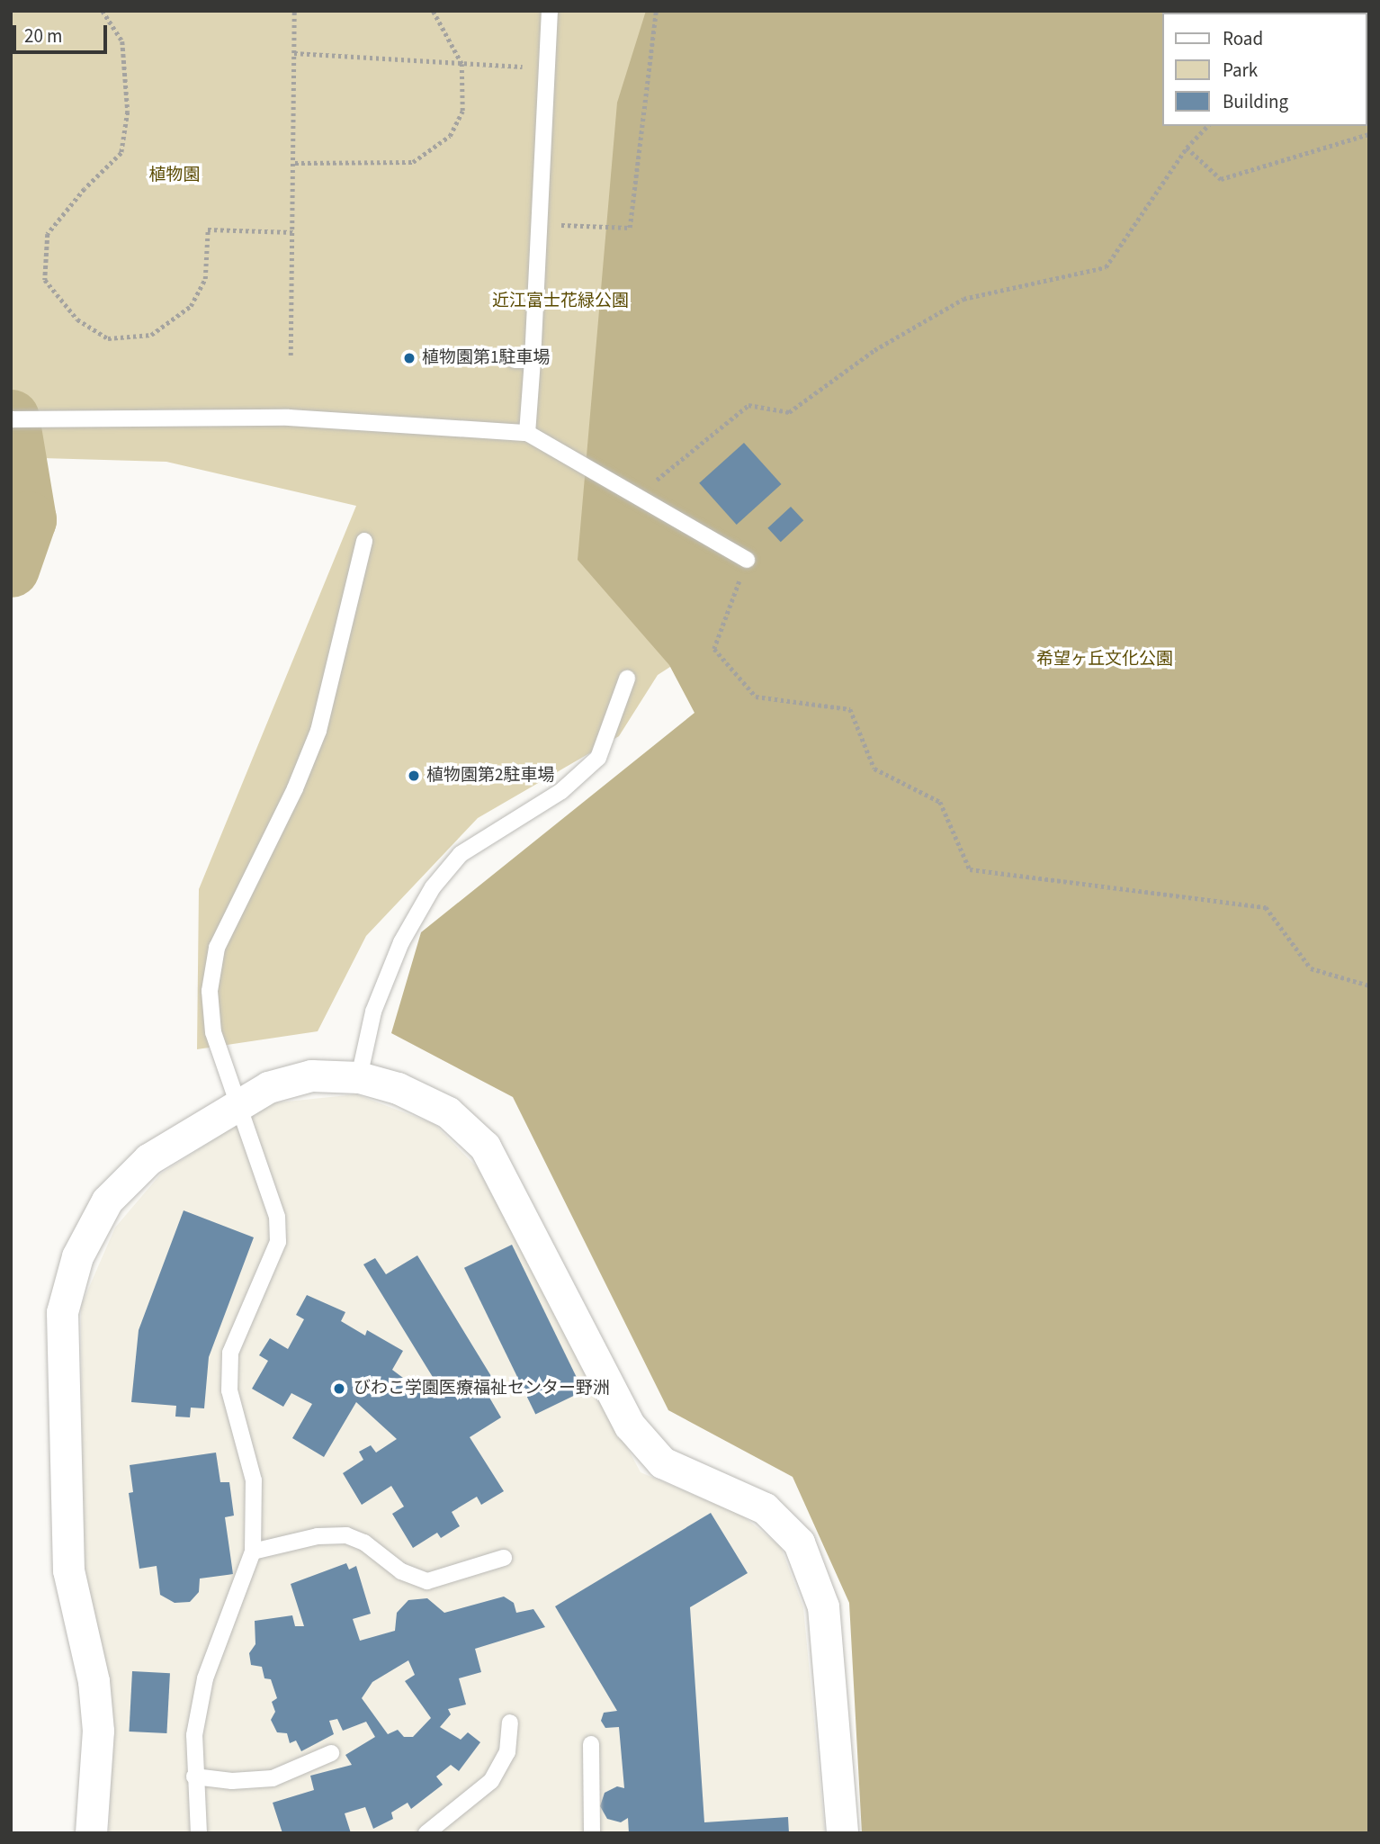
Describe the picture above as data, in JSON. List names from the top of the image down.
{
  "parks": ["植物園", "近江富士花緑公園", "希望ヶ丘文化公園"],
  "places": ["植物園第1駐車場", "植物園第2駐車場", "びわこ学園医療福祉センター野洲"],
  "legend": ["Road", "Park", "Building"],
  "scale_bar": "20 m"
}
